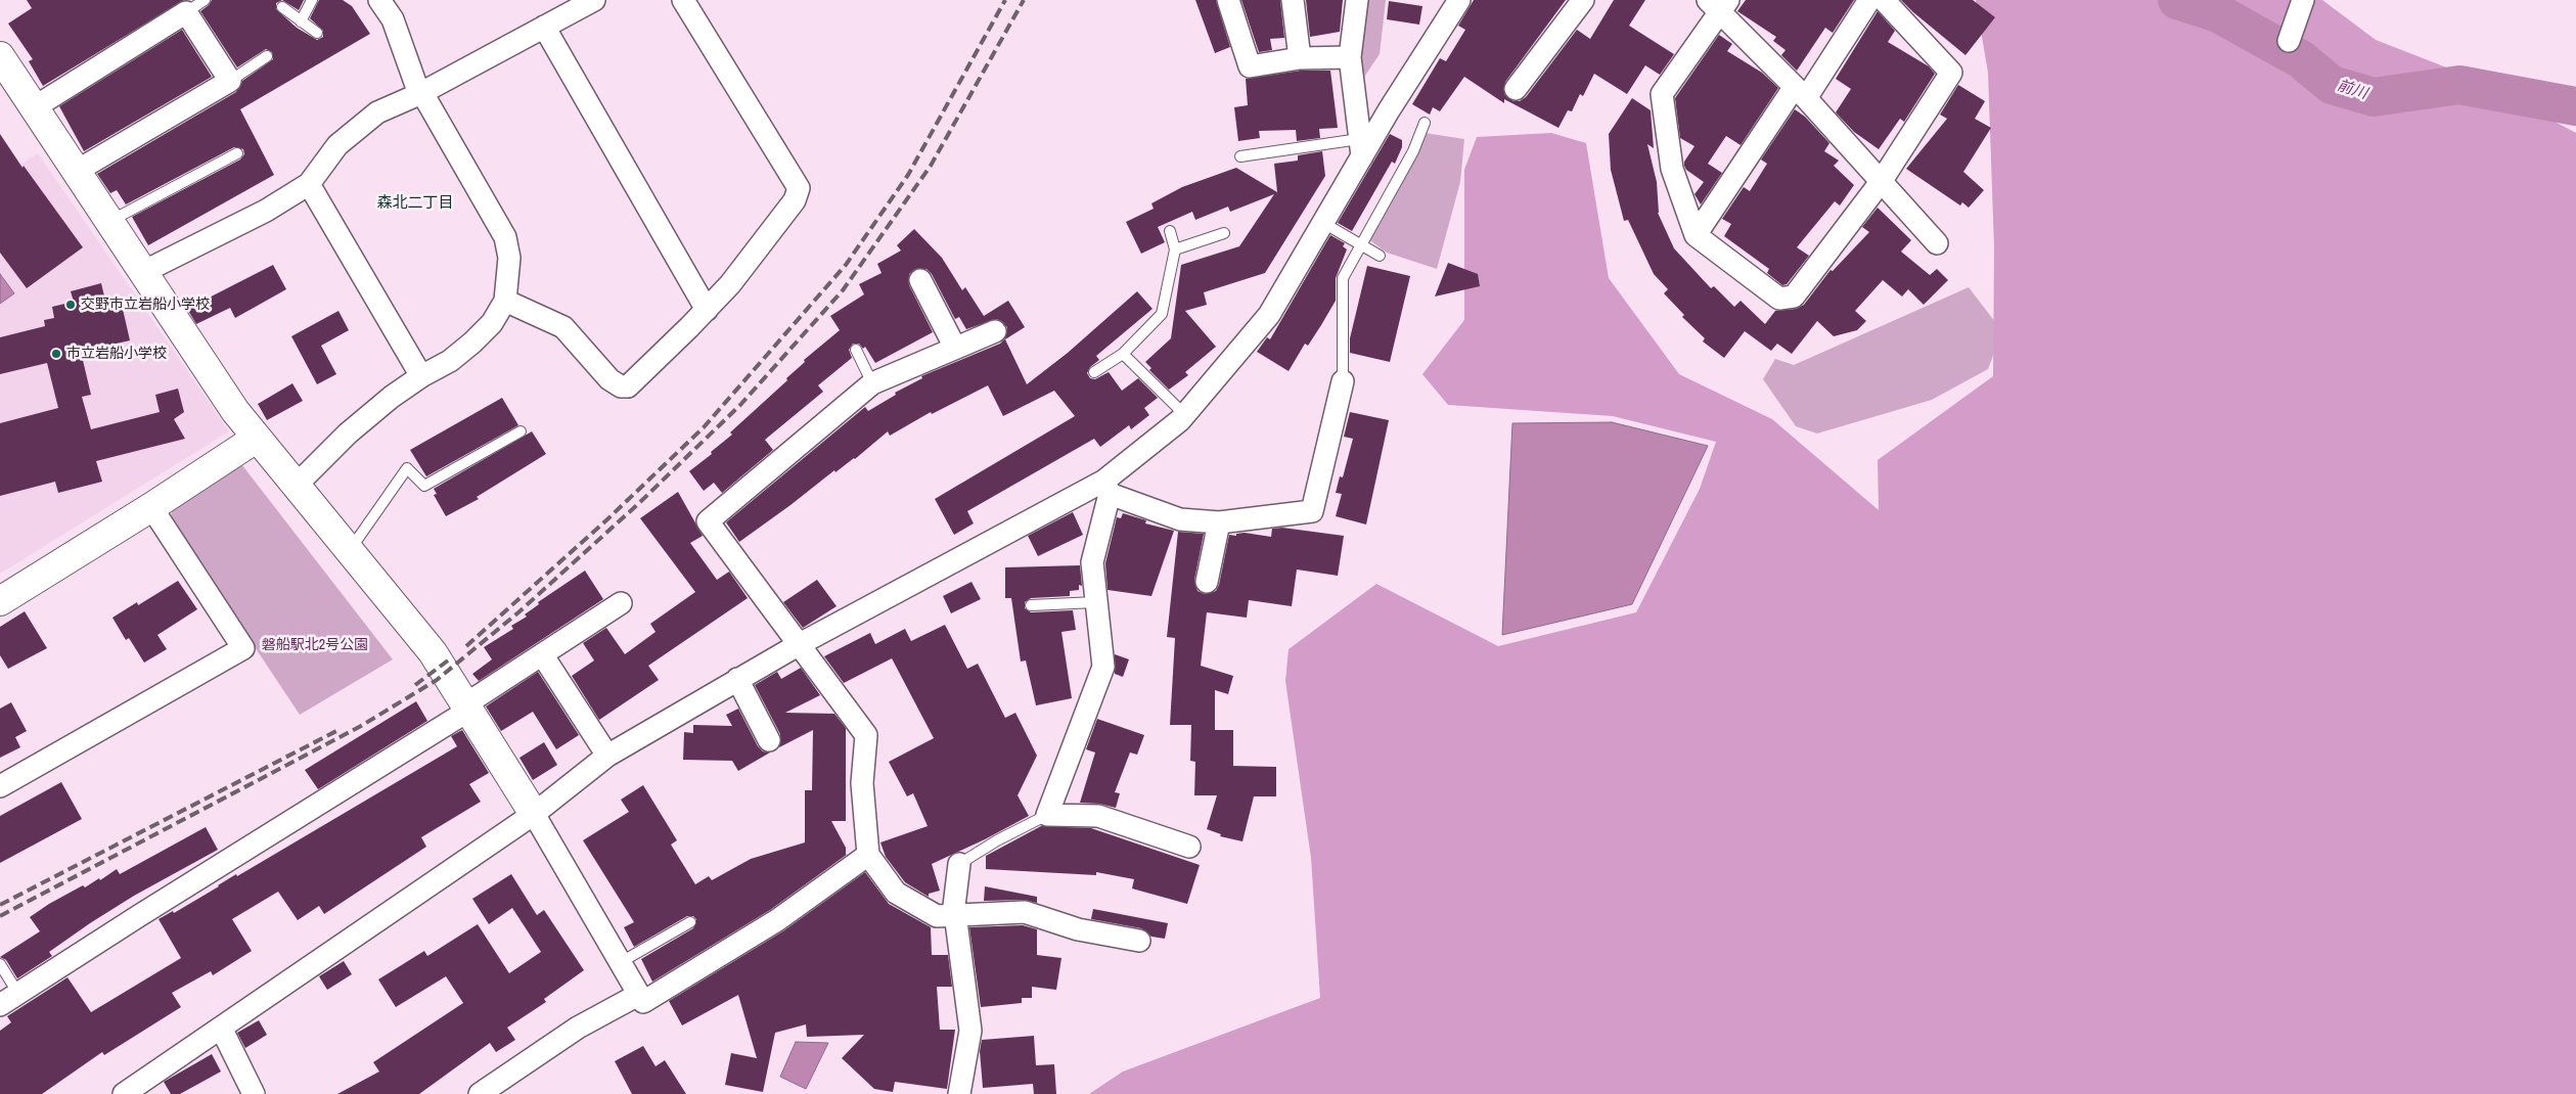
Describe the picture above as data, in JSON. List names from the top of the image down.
{
  "districts": ["森北二丁目"],
  "water": ["前川"],
  "parks": ["磐船駅北2号公園"],
  "places": ["交野市立岩船小学校", "市立岩船小学校"]
}
